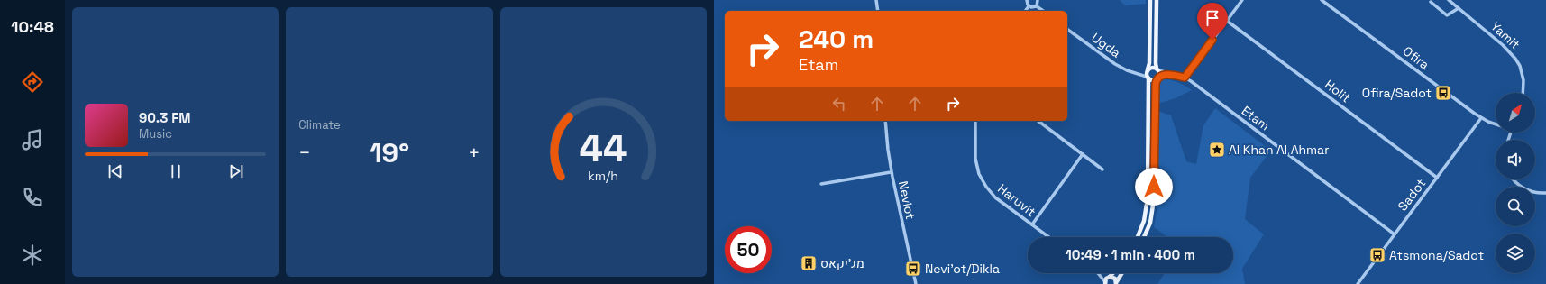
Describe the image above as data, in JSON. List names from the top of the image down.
{
  "streets": {
    "street": [
      "Yamit",
      "Ugda",
      "Ofira",
      "Holit",
      "Etam",
      "Sadot",
      "Neviot",
      "Haruvit"
    ]
  },
  "crossings": [
    ["Ofira", "Sadot"],
    ["Holit", "Sadot"],
    ["Etam", "Sadot"]
  ],
  "places": {
    "bus stop": ["Ofira/Sadot", "Atsmona/Sadot", "Nevi’ot/Dikla"],
    "place": ["Al Khan Al Ahmar"],
    "building": ["מג'יקאס"]
  },
  "north": "top right",
  "page": {
    "tabs": "10:48",
    "tile": "Climate",
    "turn": ["240 m", "Etam"],
    "song": ["90.3 FM", "Music"],
    "heat": ["−", "19°", "+"],
    "limit": "50",
    "trip": "10:49 · 1 min · 400 m",
    "gauge": ["44", "km/h"]
  }
}
